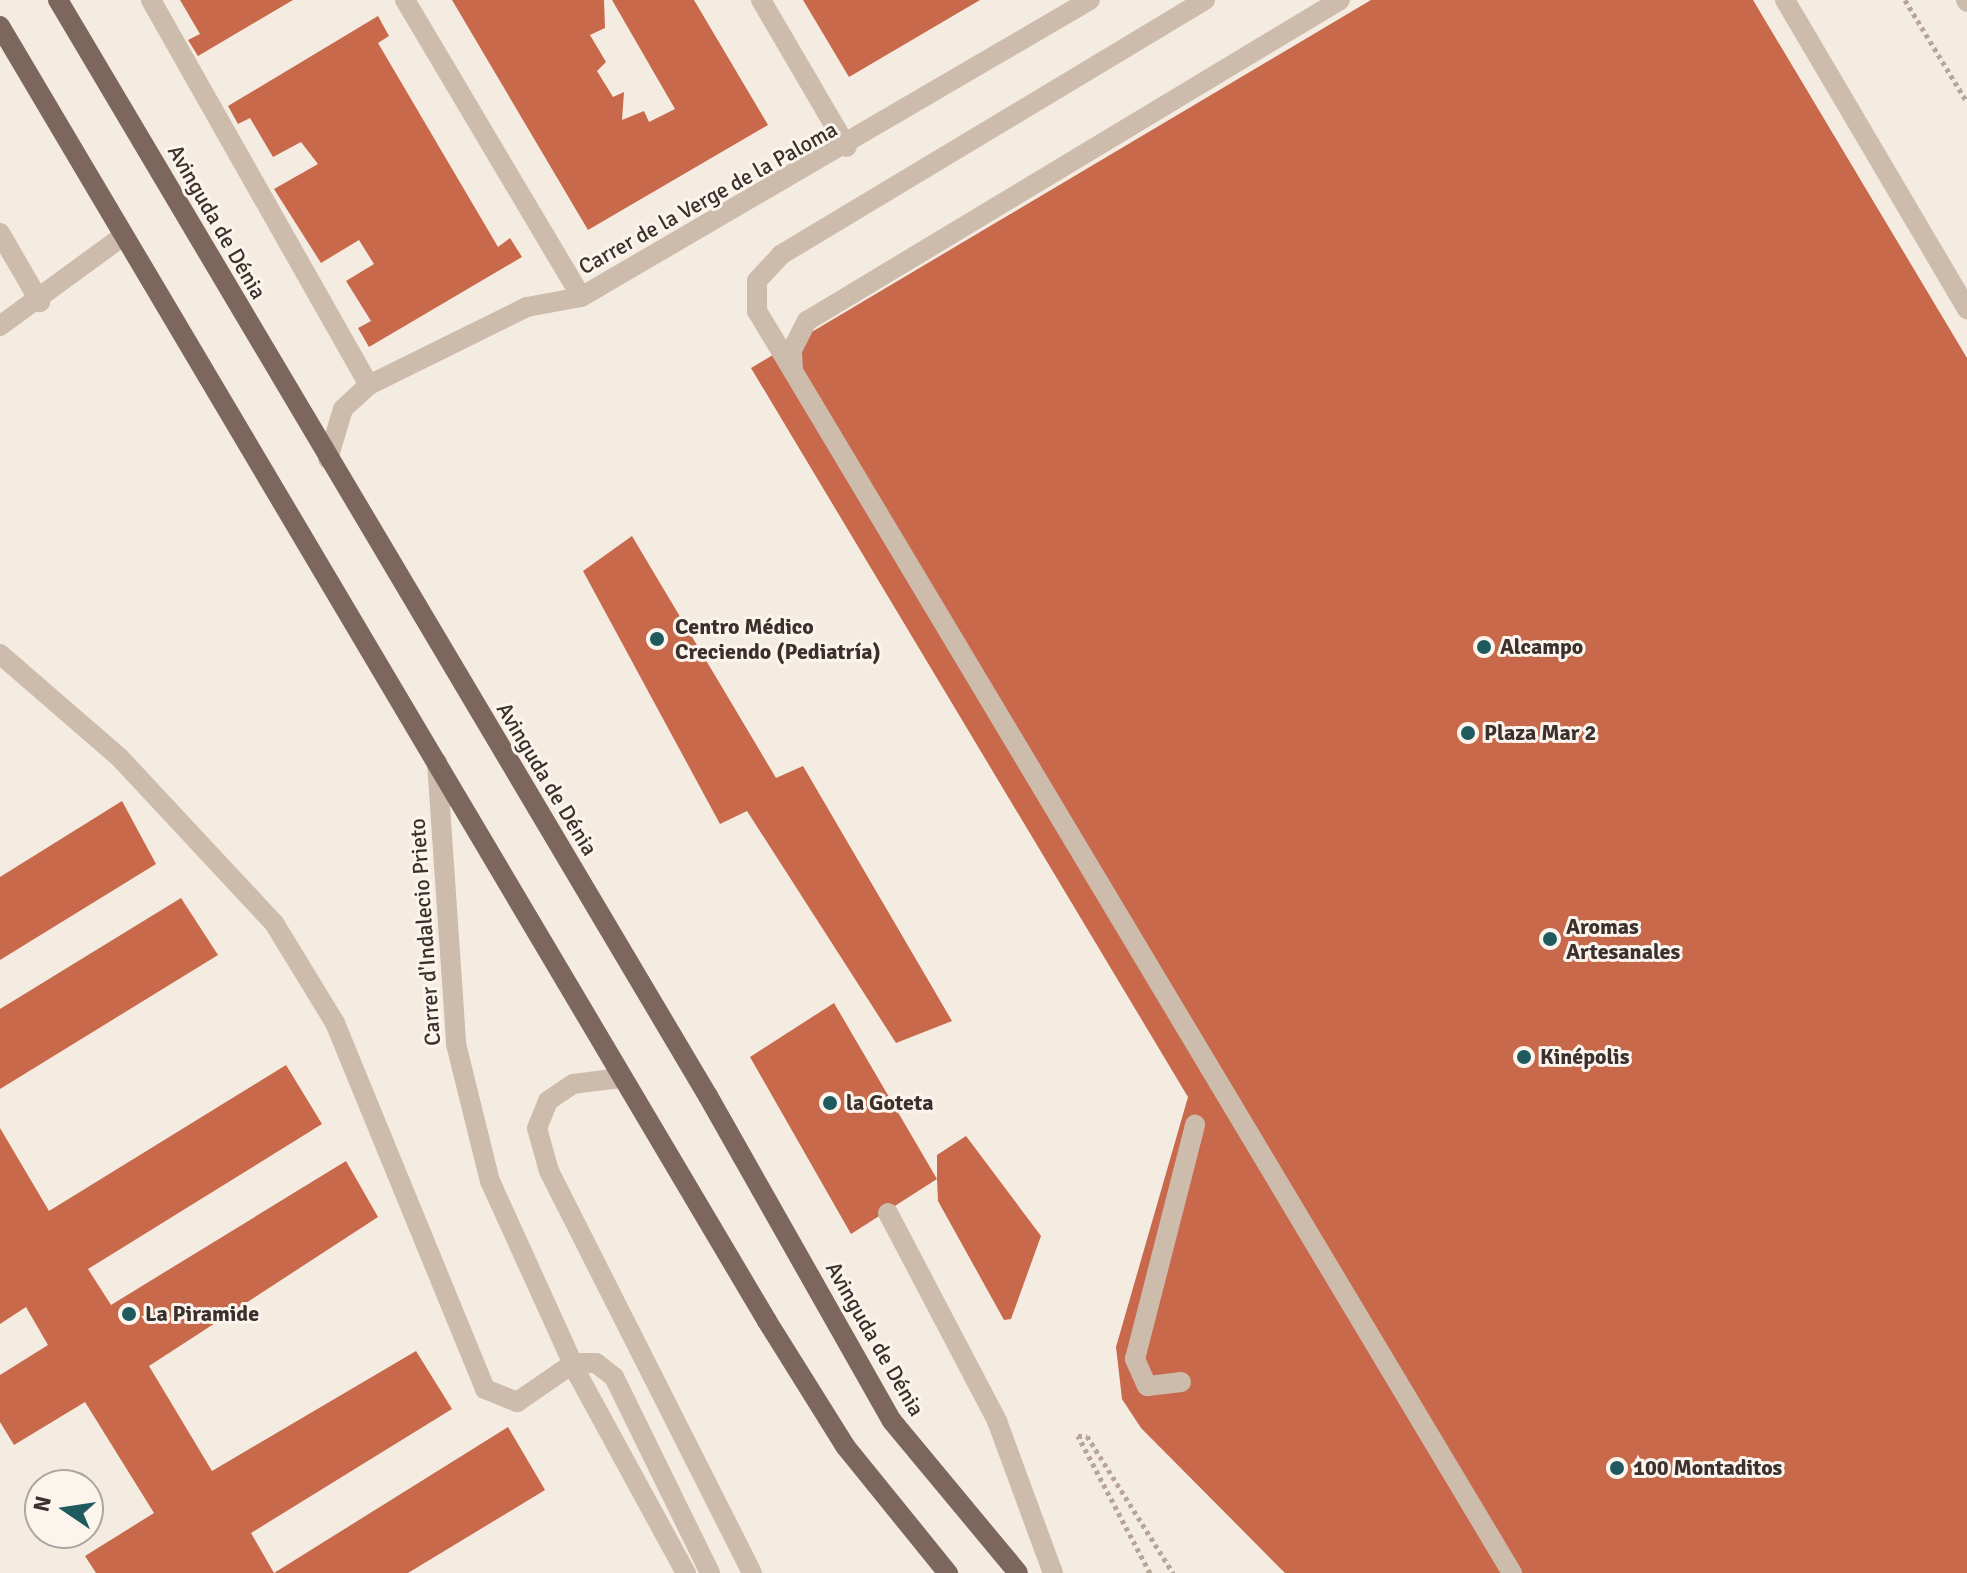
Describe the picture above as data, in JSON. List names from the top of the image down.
{
  "streets": {
    "main road": ["Avinguda de Dénia"],
    "street": ["Carrer de la Verge de la Paloma", "Carrer d'Indalecio Prieto"]
  },
  "crossings": [
    ["Carrer de la Verge de la Paloma", "Avinguda de Dénia"]
  ],
  "places": [
    "Centro Médico Creciendo (Pediatría)",
    "Alcampo",
    "Plaza Mar 2",
    "Aromas Artesanales",
    "Kinépolis",
    "la Goteta",
    "La Piramide",
    "100 Montaditos"
  ],
  "north": "left"
}
